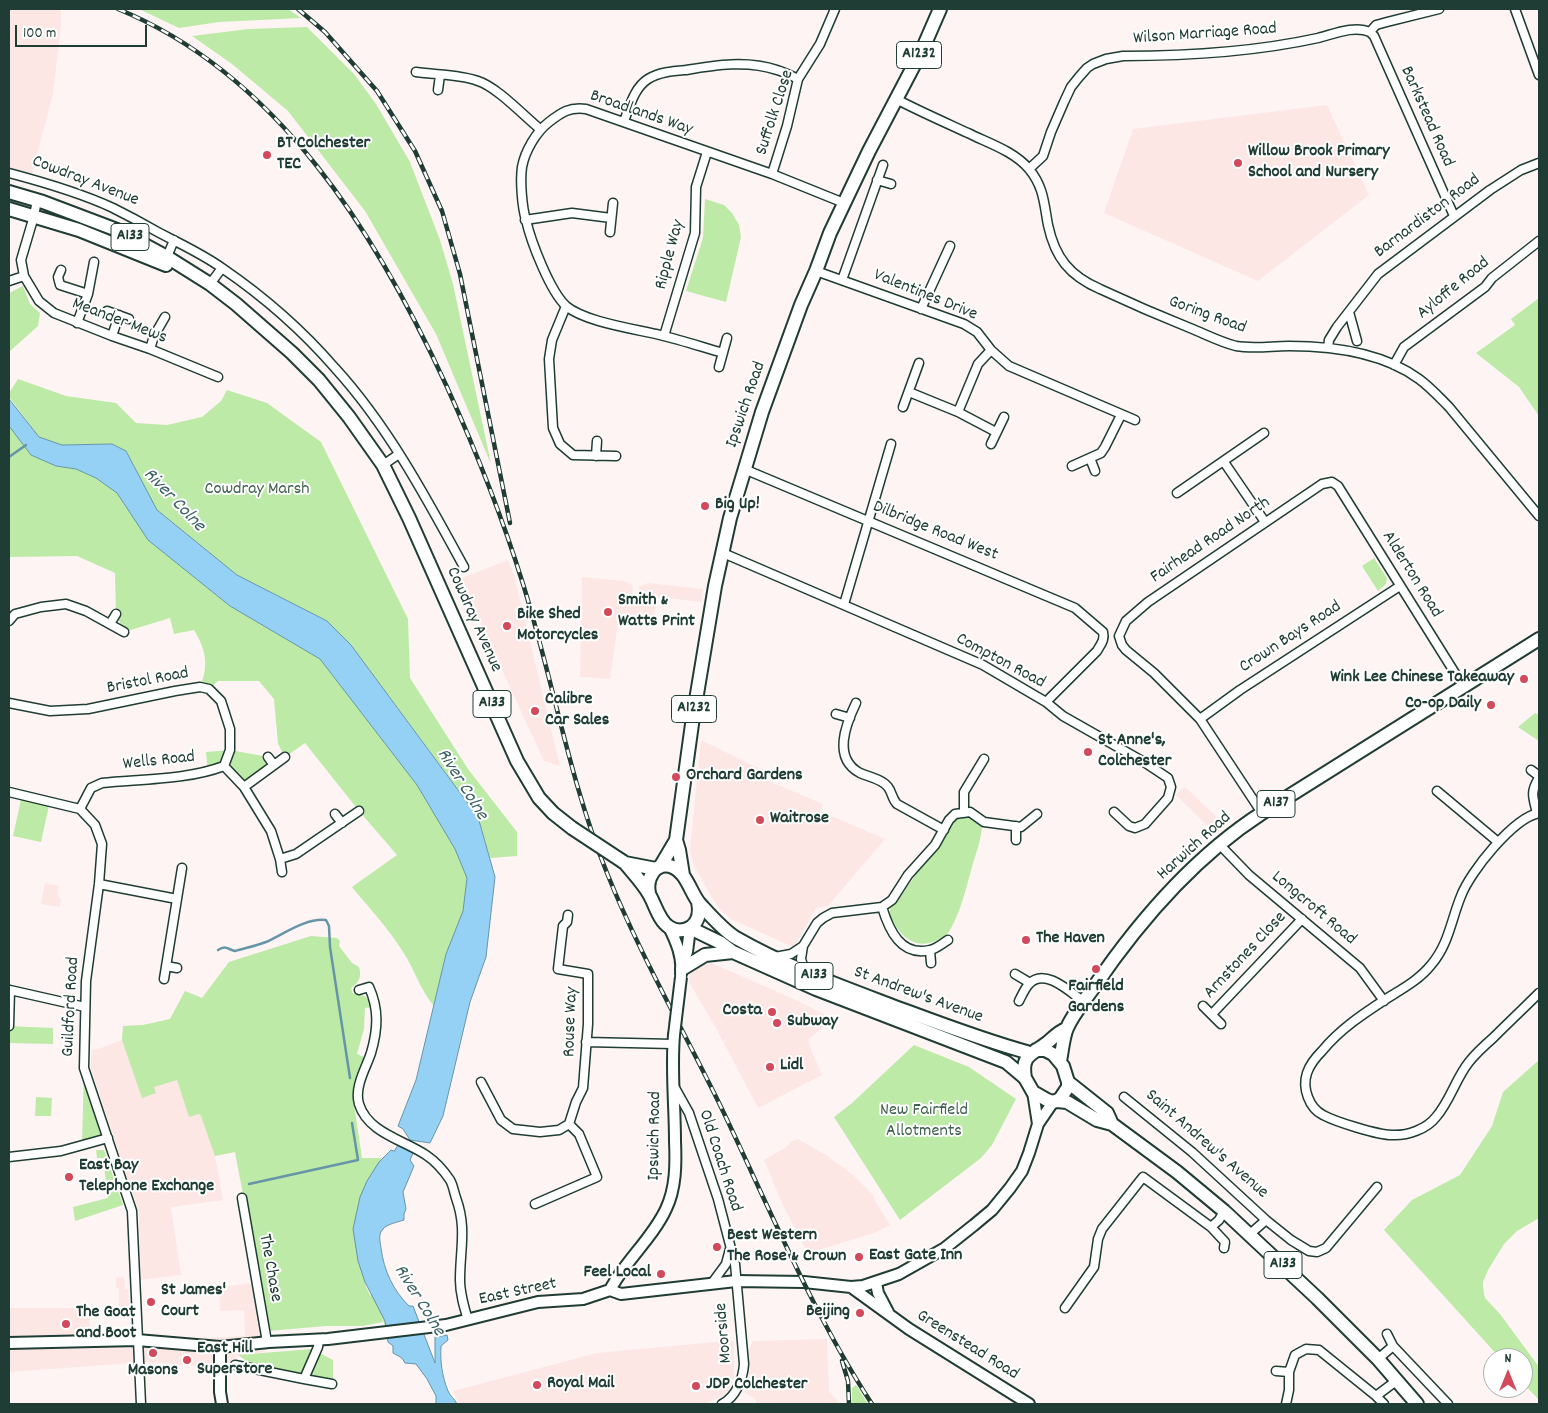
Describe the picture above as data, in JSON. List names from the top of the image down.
{
  "streets": {
    "main road": [
      "A1232",
      "Cowdray Avenue",
      "A133",
      "Ipswich Road",
      "A137",
      "Harwich Road",
      "St Andrew's Avenue"
    ],
    "street": [
      "Wilson Marriage Road",
      "Suffolk Close",
      "Broadlands Way",
      "Barkstead Road",
      "Barnardiston Road",
      "Ripple Way",
      "Ayloffe Road",
      "Valentines Drive",
      "Goring Road",
      "Meander Mews",
      "Dilbridge Road West",
      "Fairhead Road North",
      "Alderton Road",
      "Crown Bays Road",
      "Compton Road",
      "Bristol Road",
      "Wells Road",
      "Longcroft Road",
      "Arnstones Close",
      "Guildford Road",
      "Rouse Way",
      "Saint Andrew's Avenue",
      "Old Coach Road",
      "The Chase",
      "East Street",
      "Moorside",
      "Greenstead Road"
    ]
  },
  "crossings": [
    ["Wilson Marriage Road", "Barkstead Road"],
    ["Wilson Marriage Road", "Goring Road"],
    ["Suffolk Close", "Broadlands Way"],
    ["Broadlands Way", "Ripple Way"],
    ["Broadlands Way", "Ipswich Road"],
    ["Barkstead Road", "Barnardiston Road"],
    ["Cowdray Avenue", "A133"],
    ["Cowdray Avenue", "Meander Mews"],
    ["Cowdray Avenue", "Ipswich Road"],
    ["Cowdray Avenue", "St Andrew's Avenue"],
    ["Barnardiston Road", "Goring Road"],
    ["A133", "Ipswich Road"],
    ["A133", "Harwich Road"],
    ["A133", "St Andrew's Avenue"],
    ["A133", "Saint Andrew's Avenue"],
    ["Ayloffe Road", "Goring Road"],
    ["Valentines Drive", "Ipswich Road"],
    ["Goring Road", "Ipswich Road"],
    ["Ipswich Road", "Dilbridge Road West"],
    ["Ipswich Road", "Compton Road"],
    ["Ipswich Road", "St Andrew's Avenue"],
    ["Ipswich Road", "Old Coach Road"],
    ["Ipswich Road", "East Street"],
    ["Dilbridge Road West", "Compton Road"],
    ["Fairhead Road North", "Alderton Road"],
    ["Fairhead Road North", "Crown Bays Road"],
    ["Alderton Road", "Crown Bays Road"],
    ["Alderton Road", "Harwich Road"],
    ["Bristol Road", "Wells Road"],
    ["Wells Road", "Guildford Road"],
    ["Harwich Road", "Longcroft Road"],
    ["Harwich Road", "St Andrew's Avenue"],
    ["Longcroft Road", "Arnstones Close"],
    ["Guildford Road", "East Street"],
    ["Old Coach Road", "East Street"],
    ["Old Coach Road", "Moorside"],
    ["The Chase", "East Street"],
    ["East Street", "Moorside"],
    ["East Street", "Greenstead Road"]
  ],
  "water": ["River Colne"],
  "parks": ["Cowdray Marsh", "New Fairfield Allotments"],
  "places": [
    "BT Colchester TEC",
    "Willow Brook Primary School and Nursery",
    "Big Up!",
    "Smith & Watts Print",
    "Bike Shed Motorcycles",
    "Wink Lee Chinese Takeaway",
    "Co-op Daily",
    "Calibre Car Sales",
    "St Anne's, Colchester",
    "Orchard Gardens",
    "Waitrose",
    "The Haven",
    "Fairfield Gardens",
    "Costa",
    "Subway",
    "Lidl",
    "East Bay Telephone Exchange",
    "Best Western The Rose & Crown",
    "East Gate Inn",
    "Feel Local",
    "St James' Court",
    "Beijing",
    "The Goat and Boot",
    "Masons",
    "East Hill Superstore",
    "Royal Mail",
    "JDP Colchester"
  ],
  "scale_bar": "100 m",
  "north": "top"
}
